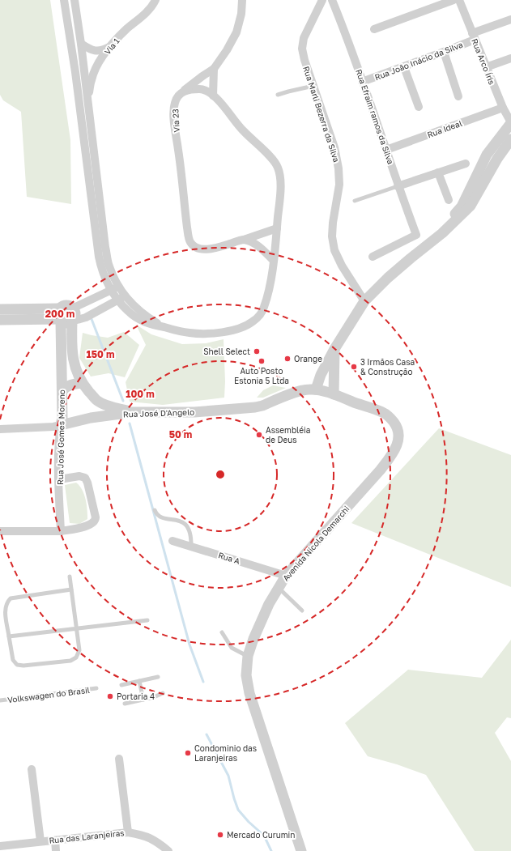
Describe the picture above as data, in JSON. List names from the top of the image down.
{
  "streets": {
    "street": [
      "Via 1",
      "Rua João Inácio da Silva",
      "Rua Arco Íris",
      "Rua Marli Bezerra da Silva",
      "Rua Efraim ramos da Silva",
      "Via 23",
      "Rua Ideal",
      "Rua José D'Angelo",
      "Rua José Gomes Moreno",
      "Avenida Nicola Demarchi",
      "Rua A",
      "Rua das Laranjeiras"
    ],
    "lane": ["Volkswagen do Brasil"]
  },
  "crossings": [
    ["Rua João Inácio da Silva", "Rua Arco Íris"],
    ["Rua João Inácio da Silva", "Rua Efraim ramos da Silva"],
    ["Rua Arco Íris", "Rua Ideal"],
    ["Rua Efraim ramos da Silva", "Rua Ideal"],
    ["Rua José D'Angelo", "Rua José Gomes Moreno"],
    ["Rua José D'Angelo", "Avenida Nicola Demarchi"],
    ["Avenida Nicola Demarchi", "Rua A"]
  ],
  "places": [
    "Shell Select",
    "Orange",
    "Auto Posto Estonia 5 Ltda",
    "3 Irmãos Casa & Construção",
    "Assembléia de Deus",
    "Portaria 4",
    "Condominio das Laranjeiras",
    "Mercado Curumin"
  ],
  "rings": [
    "200 m",
    "150 m",
    "100 m",
    "50 m"
  ]
}
